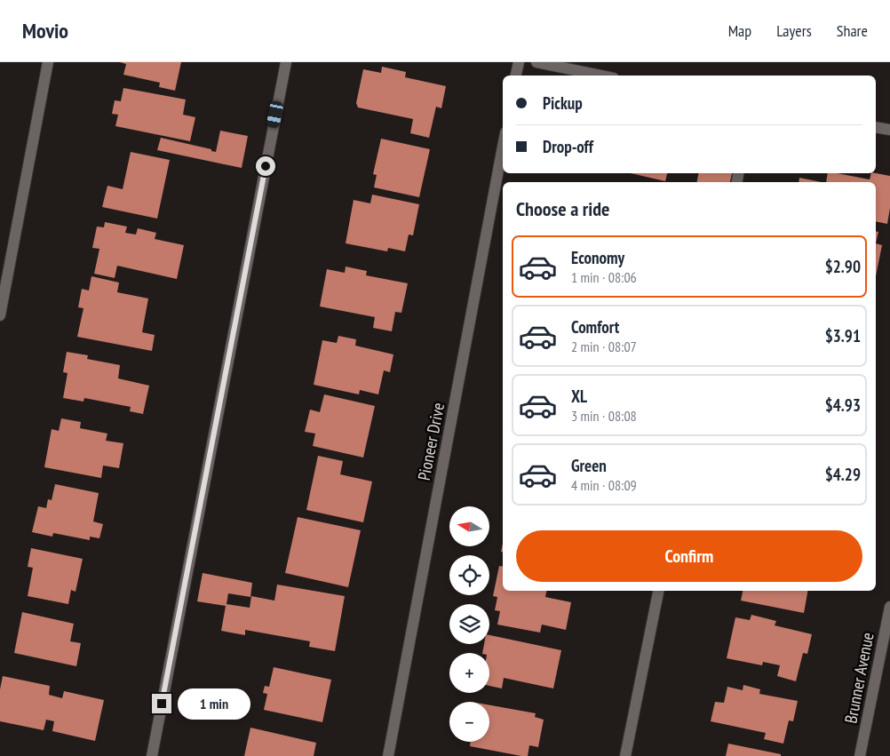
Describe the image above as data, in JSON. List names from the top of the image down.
{
  "streets": {
    "street": ["Pioneer Drive", "Brunner Avenue"]
  },
  "north": "left",
  "page": {
    "header": "Movio",
    "nav": ["Map", "Layers", "Share"],
    "banner": ["Pickup", "Drop-off"],
    "heading": "Choose a ride",
    "list": [
      {
        "name": "Economy",
        "note": "1 min · 08:06",
        "value": "$2.90"
      },
      {
        "name": "Comfort",
        "note": "2 min · 08:07",
        "value": "$3.91"
      },
      {
        "name": "XL",
        "note": "3 min · 08:08",
        "value": "$4.93"
      },
      {
        "name": "Green",
        "note": "4 min · 08:09",
        "value": "$4.29"
      }
    ],
    "map_buttons": ["+", "−"],
    "buttons": "Confirm",
    "bubble": "1 min"
  }
}
